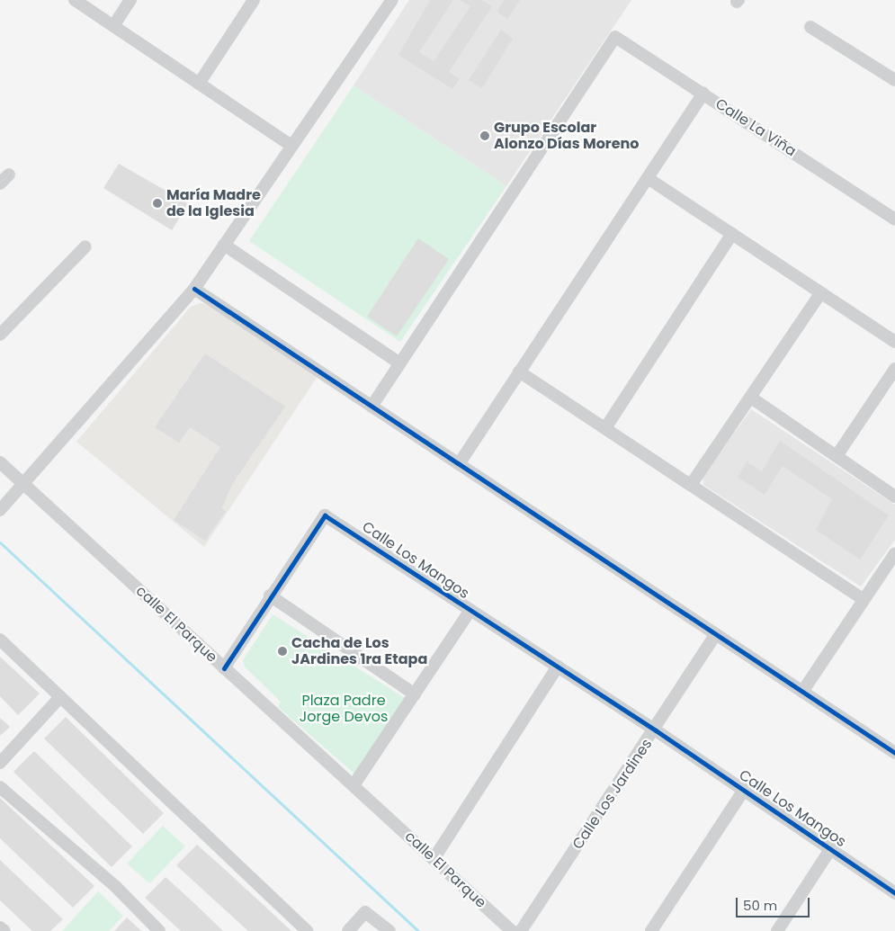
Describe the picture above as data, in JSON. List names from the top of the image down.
{
  "streets": {
    "street": [
      "Calle La Viña",
      "Calle Los Mangos",
      "calle El Parque",
      "Calle Los Jardines"
    ]
  },
  "crossings": [
    ["Calle Los Mangos", "calle El Parque"],
    ["Calle Los Mangos", "Calle Los Jardines"]
  ],
  "parks": ["Plaza Padre Jorge Devos"],
  "places": ["Grupo Escolar Alonzo Días Moreno", "María Madre de la Iglesia", "Cacha de Los JArdines 1ra Etapa"],
  "scale_bar": "50 m"
}
